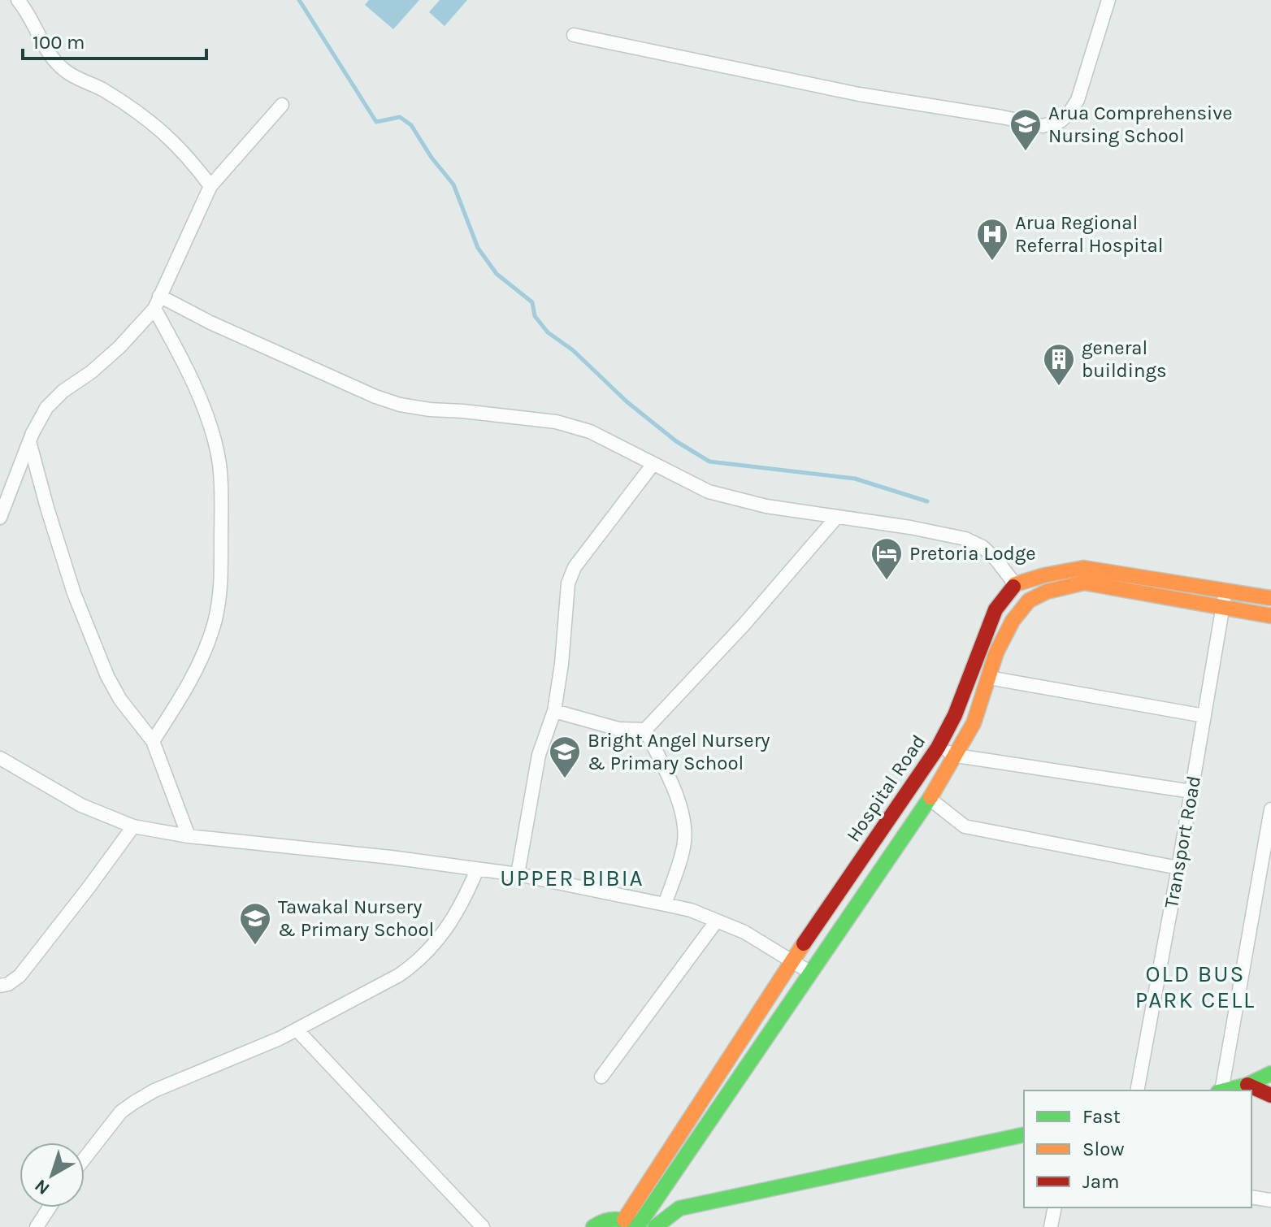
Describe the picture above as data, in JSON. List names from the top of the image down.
{
  "streets": {
    "main road": ["Hospital Road"],
    "street": ["Transport Road"]
  },
  "crossings": [
    ["Hospital Road", "Transport Road"]
  ],
  "districts": ["UPPER BIBIA", "OLD BUS PARK CELL"],
  "places": {
    "school or university": ["Arua Comprehensive Nursing School", "Bright Angel Nursery & Primary School", "Tawakal Nursery & Primary School"],
    "hospital": ["Arua Regional Referral Hospital"],
    "building": ["general buildings"],
    "hotel": ["Pretoria Lodge"]
  },
  "legend": ["Fast", "Slow", "Jam"],
  "scale_bar": "100 m",
  "north": "bottom left"
}
